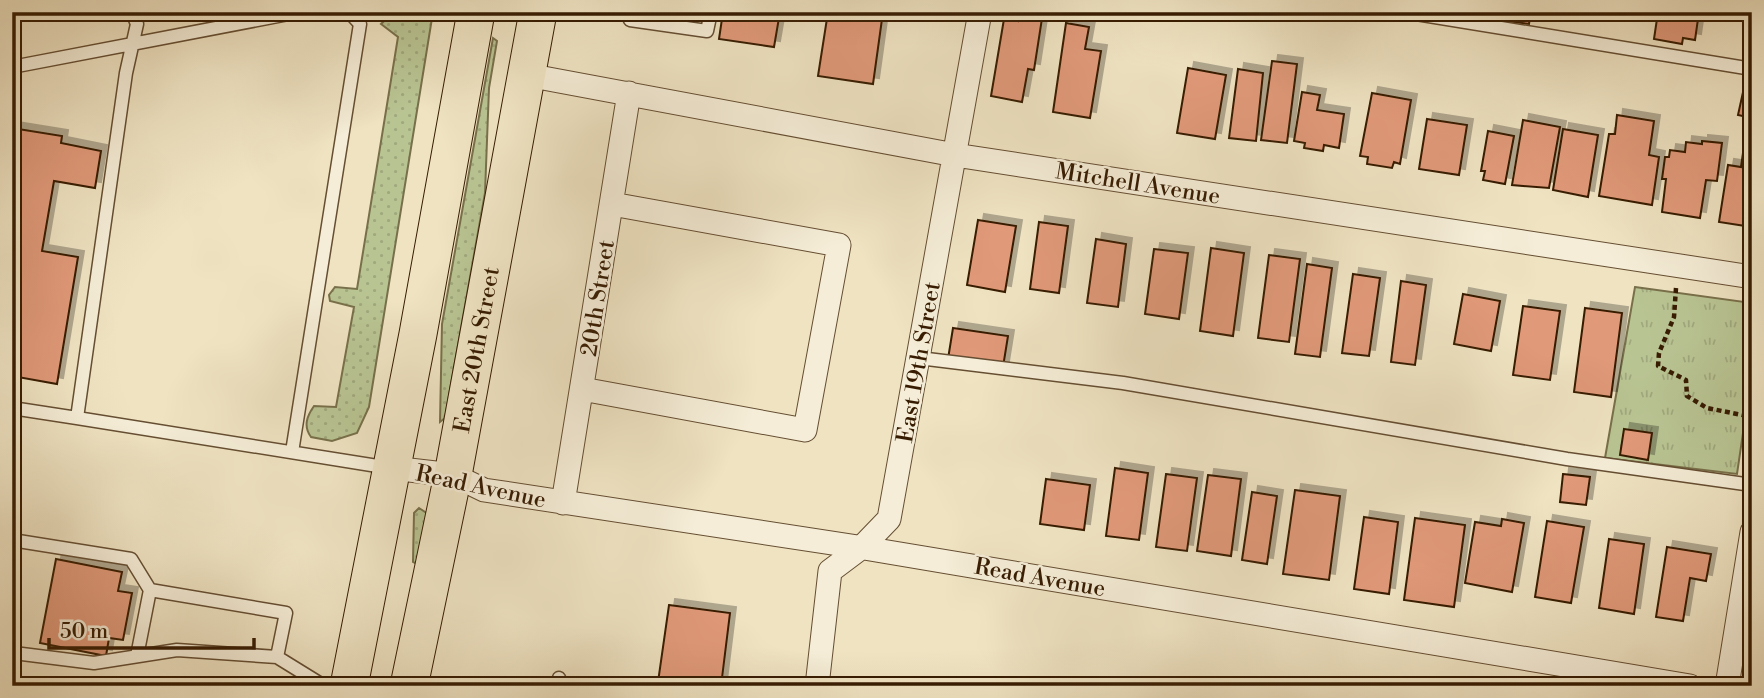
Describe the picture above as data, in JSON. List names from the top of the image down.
{
  "streets": {
    "main road": ["East 20th Street"],
    "street": [
      "Mitchell Avenue",
      "20th Street",
      "East 19th Street",
      "Read Avenue"
    ]
  },
  "crossings": [
    ["Mitchell Avenue", "20th Street"],
    ["Mitchell Avenue", "East 20th Street"],
    ["Mitchell Avenue", "East 19th Street"],
    ["20th Street", "Read Avenue"],
    ["East 20th Street", "Read Avenue"],
    ["East 19th Street", "Read Avenue"]
  ],
  "scale_bar": "50 m"
}
